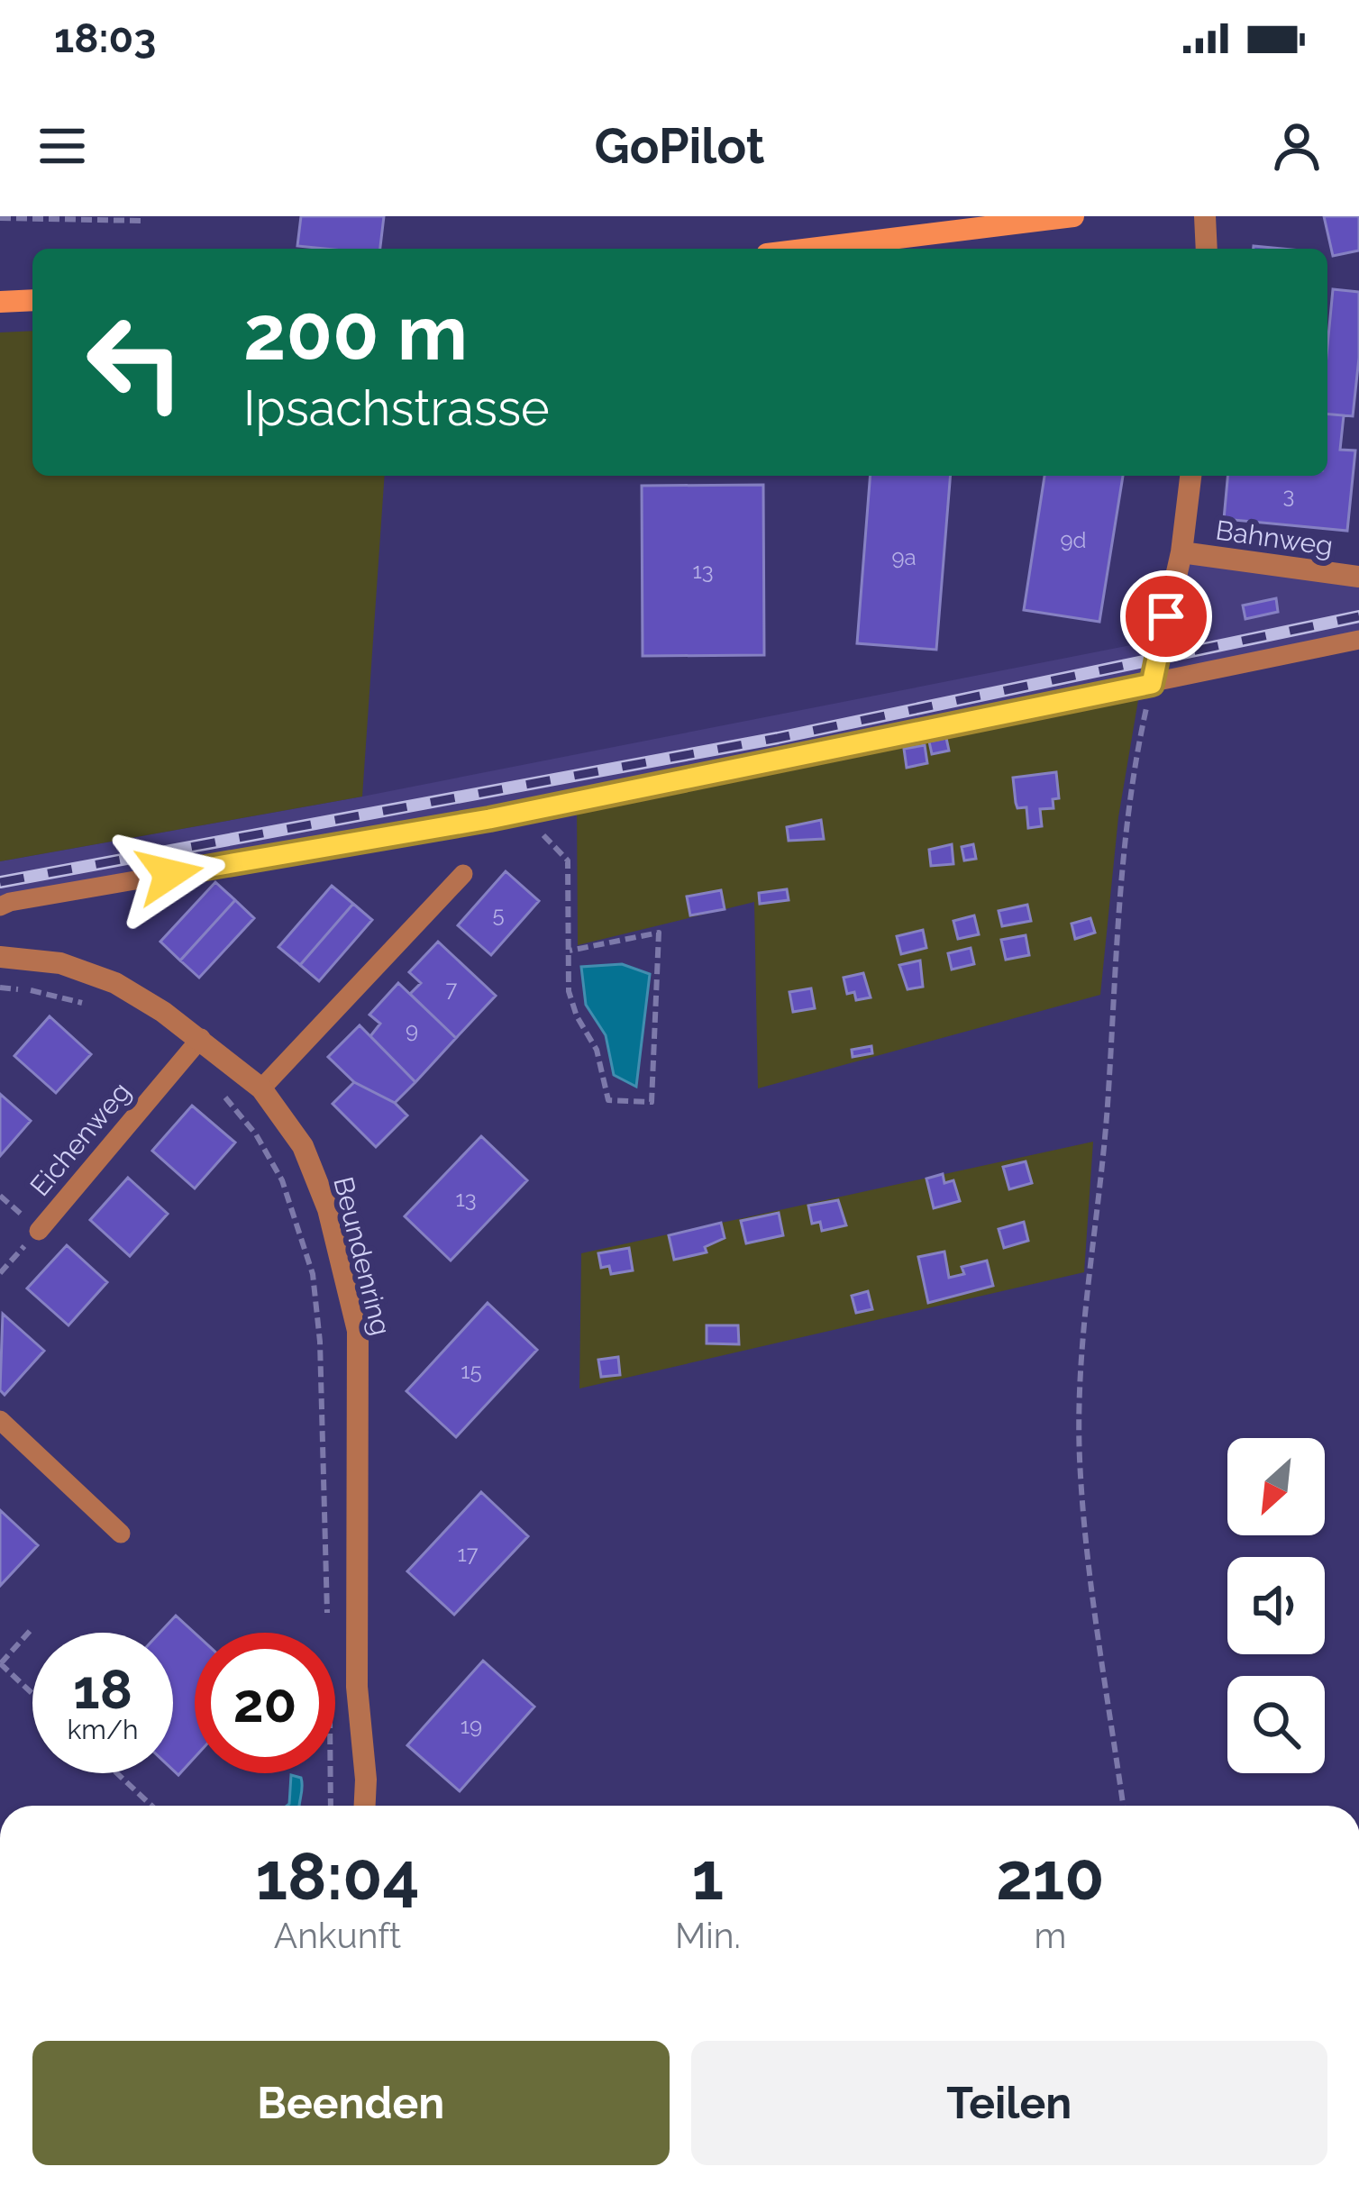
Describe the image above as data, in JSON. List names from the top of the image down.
{
  "streets": {
    "street": ["Bahnweg", "Beundenring"],
    "lane": ["Eichenweg"]
  },
  "crossings": [
    ["Eichenweg", "Beundenring"]
  ],
  "house_numbers": [
    "3",
    "9d",
    "9a",
    "13",
    "5",
    "7",
    "9",
    "13",
    "15",
    "17",
    "19"
  ],
  "north": "bottom left",
  "page": {
    "status": "18:03",
    "header": "GoPilot",
    "turn": ["200 m", "Ipsachstrasse"],
    "speed": "18 km/h",
    "limit": "20",
    "eta": [
      "18:04",
      "Ankunft",
      "1",
      "Min.",
      "210",
      "m"
    ],
    "buttons": ["Beenden", "Teilen"]
  }
}
